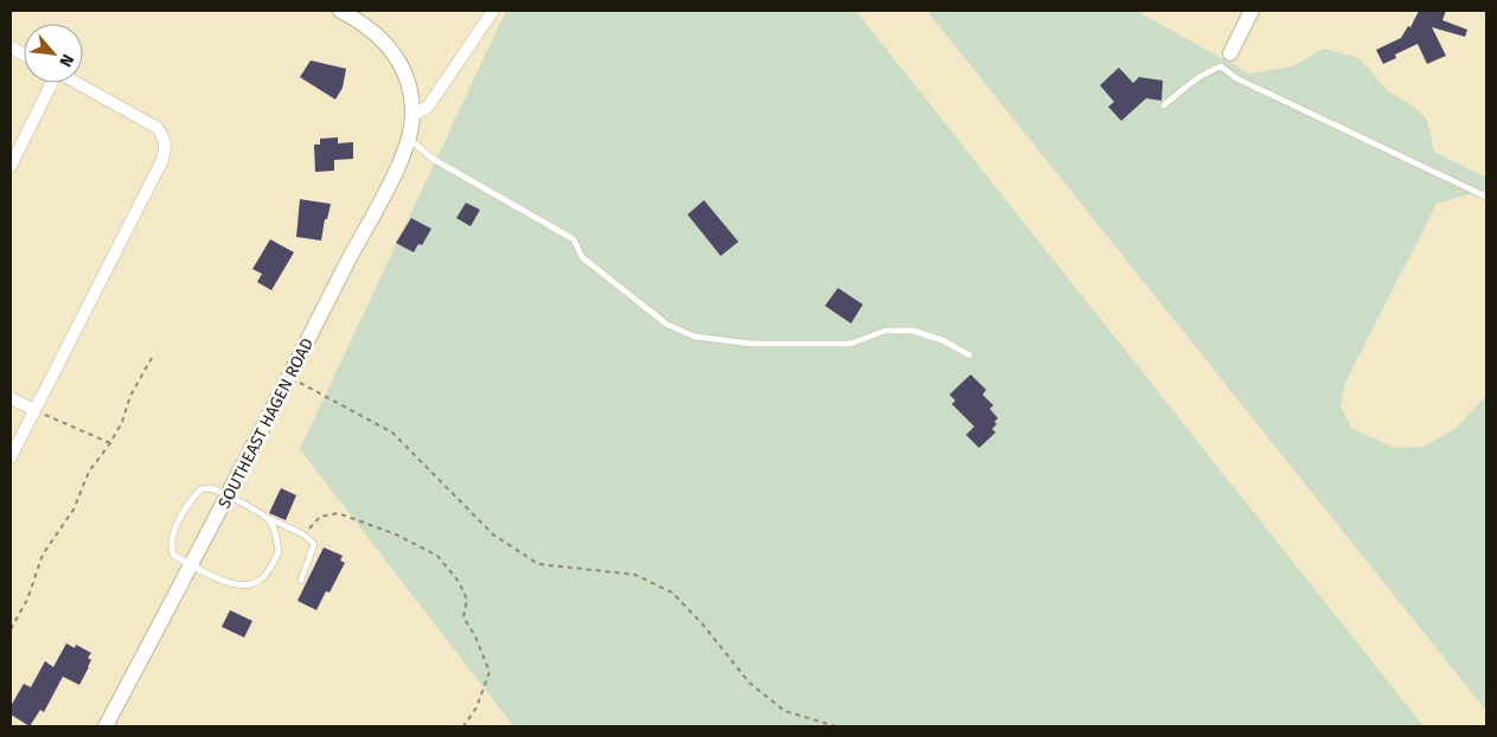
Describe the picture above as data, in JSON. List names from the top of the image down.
{
  "streets": {
    "street": ["SOUTHEAST HAGEN ROAD"]
  },
  "north": "bottom right"
}
